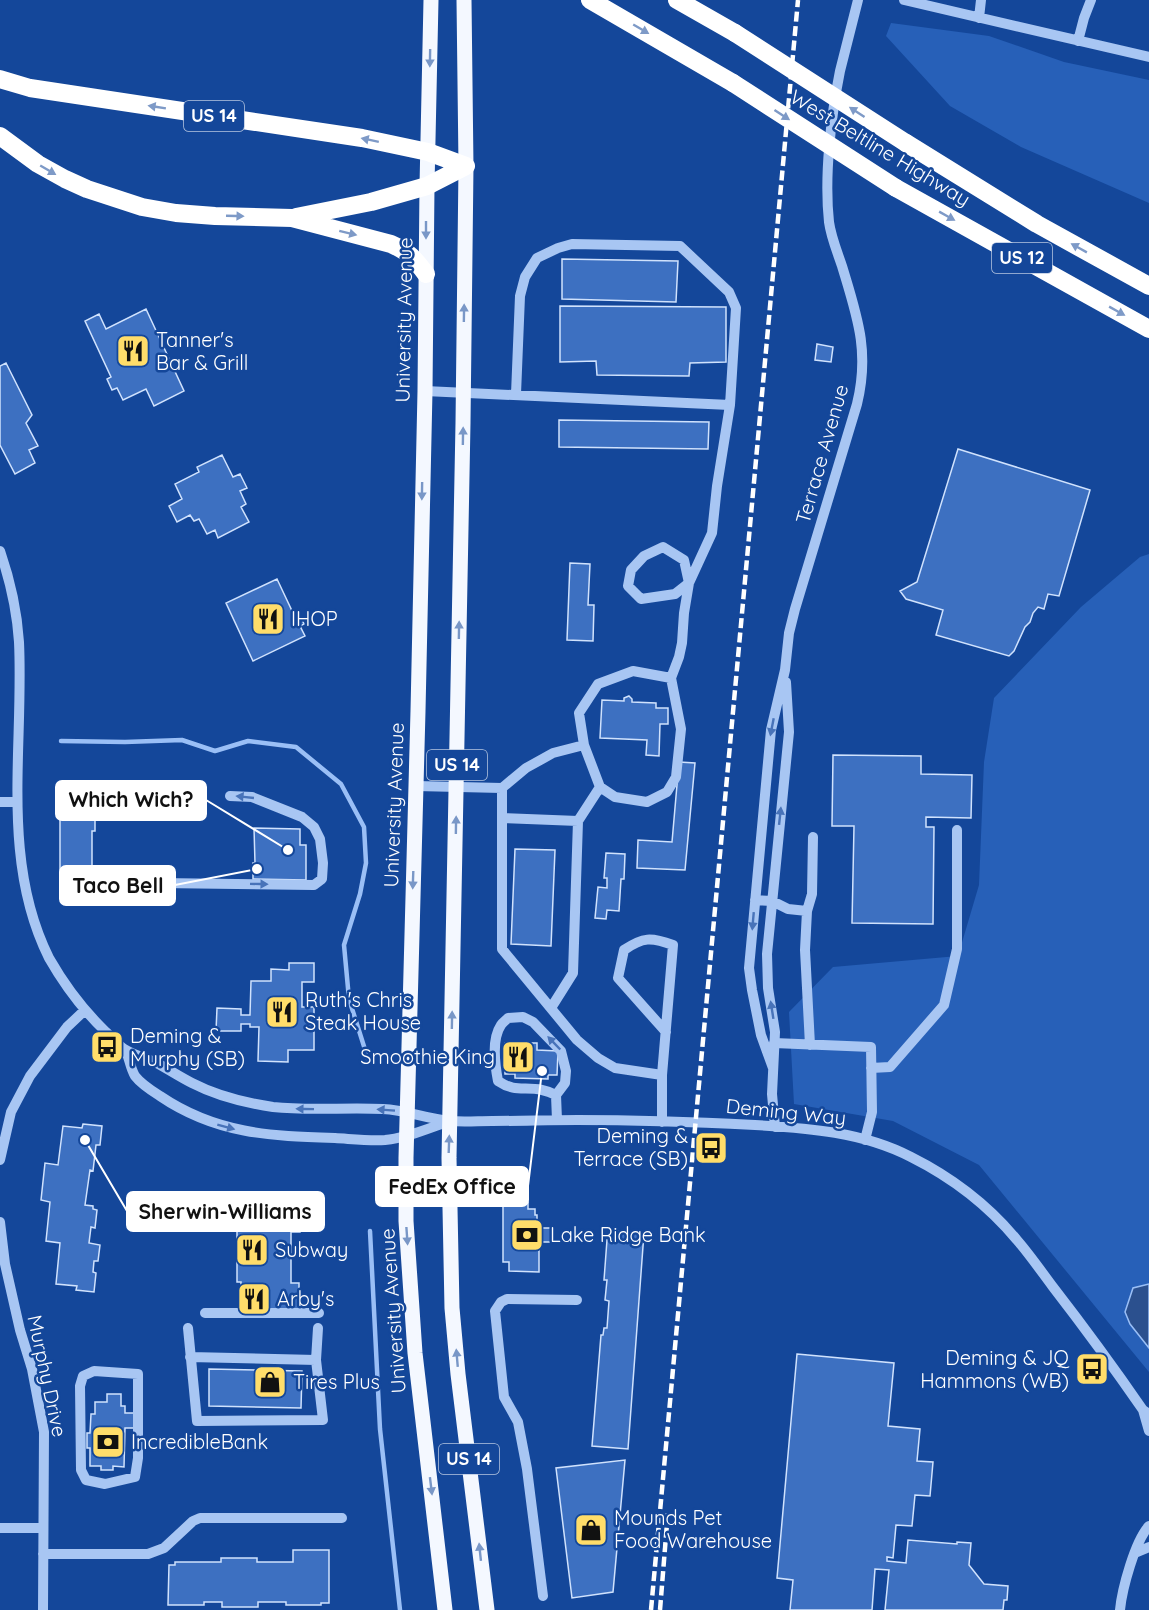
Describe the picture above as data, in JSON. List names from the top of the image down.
{
  "streets": {
    "highway": ["US 14", "West Beltline Highway", "US 12"],
    "main road": ["University Avenue"],
    "street": ["Terrace Avenue", "Deming Way", "Murphy Drive"]
  },
  "crossings": [
    ["US 14", "University Avenue"],
    ["US 14", "Deming Way"],
    ["University Avenue", "Deming Way"],
    ["Terrace Avenue", "Deming Way"]
  ],
  "places": {
    "restaurant": [
      "Tanner's Bar & Grill",
      "IHOP",
      "Ruth's Chris Steak House",
      "Smoothie King",
      "Subway",
      "Arby's"
    ],
    "other": [
      "Which Wich?",
      "Taco Bell",
      "FedEx Office",
      "Sherwin-Williams"
    ],
    "bus stop": ["Deming & Murphy (SB)", "Deming & Terrace (SB)", "Deming & JQ Hammons (WB)"],
    "bank": ["Lake Ridge Bank", "IncredibleBank"],
    "shop": ["Tires Plus", "Mounds Pet Food Warehouse"]
  }
}
